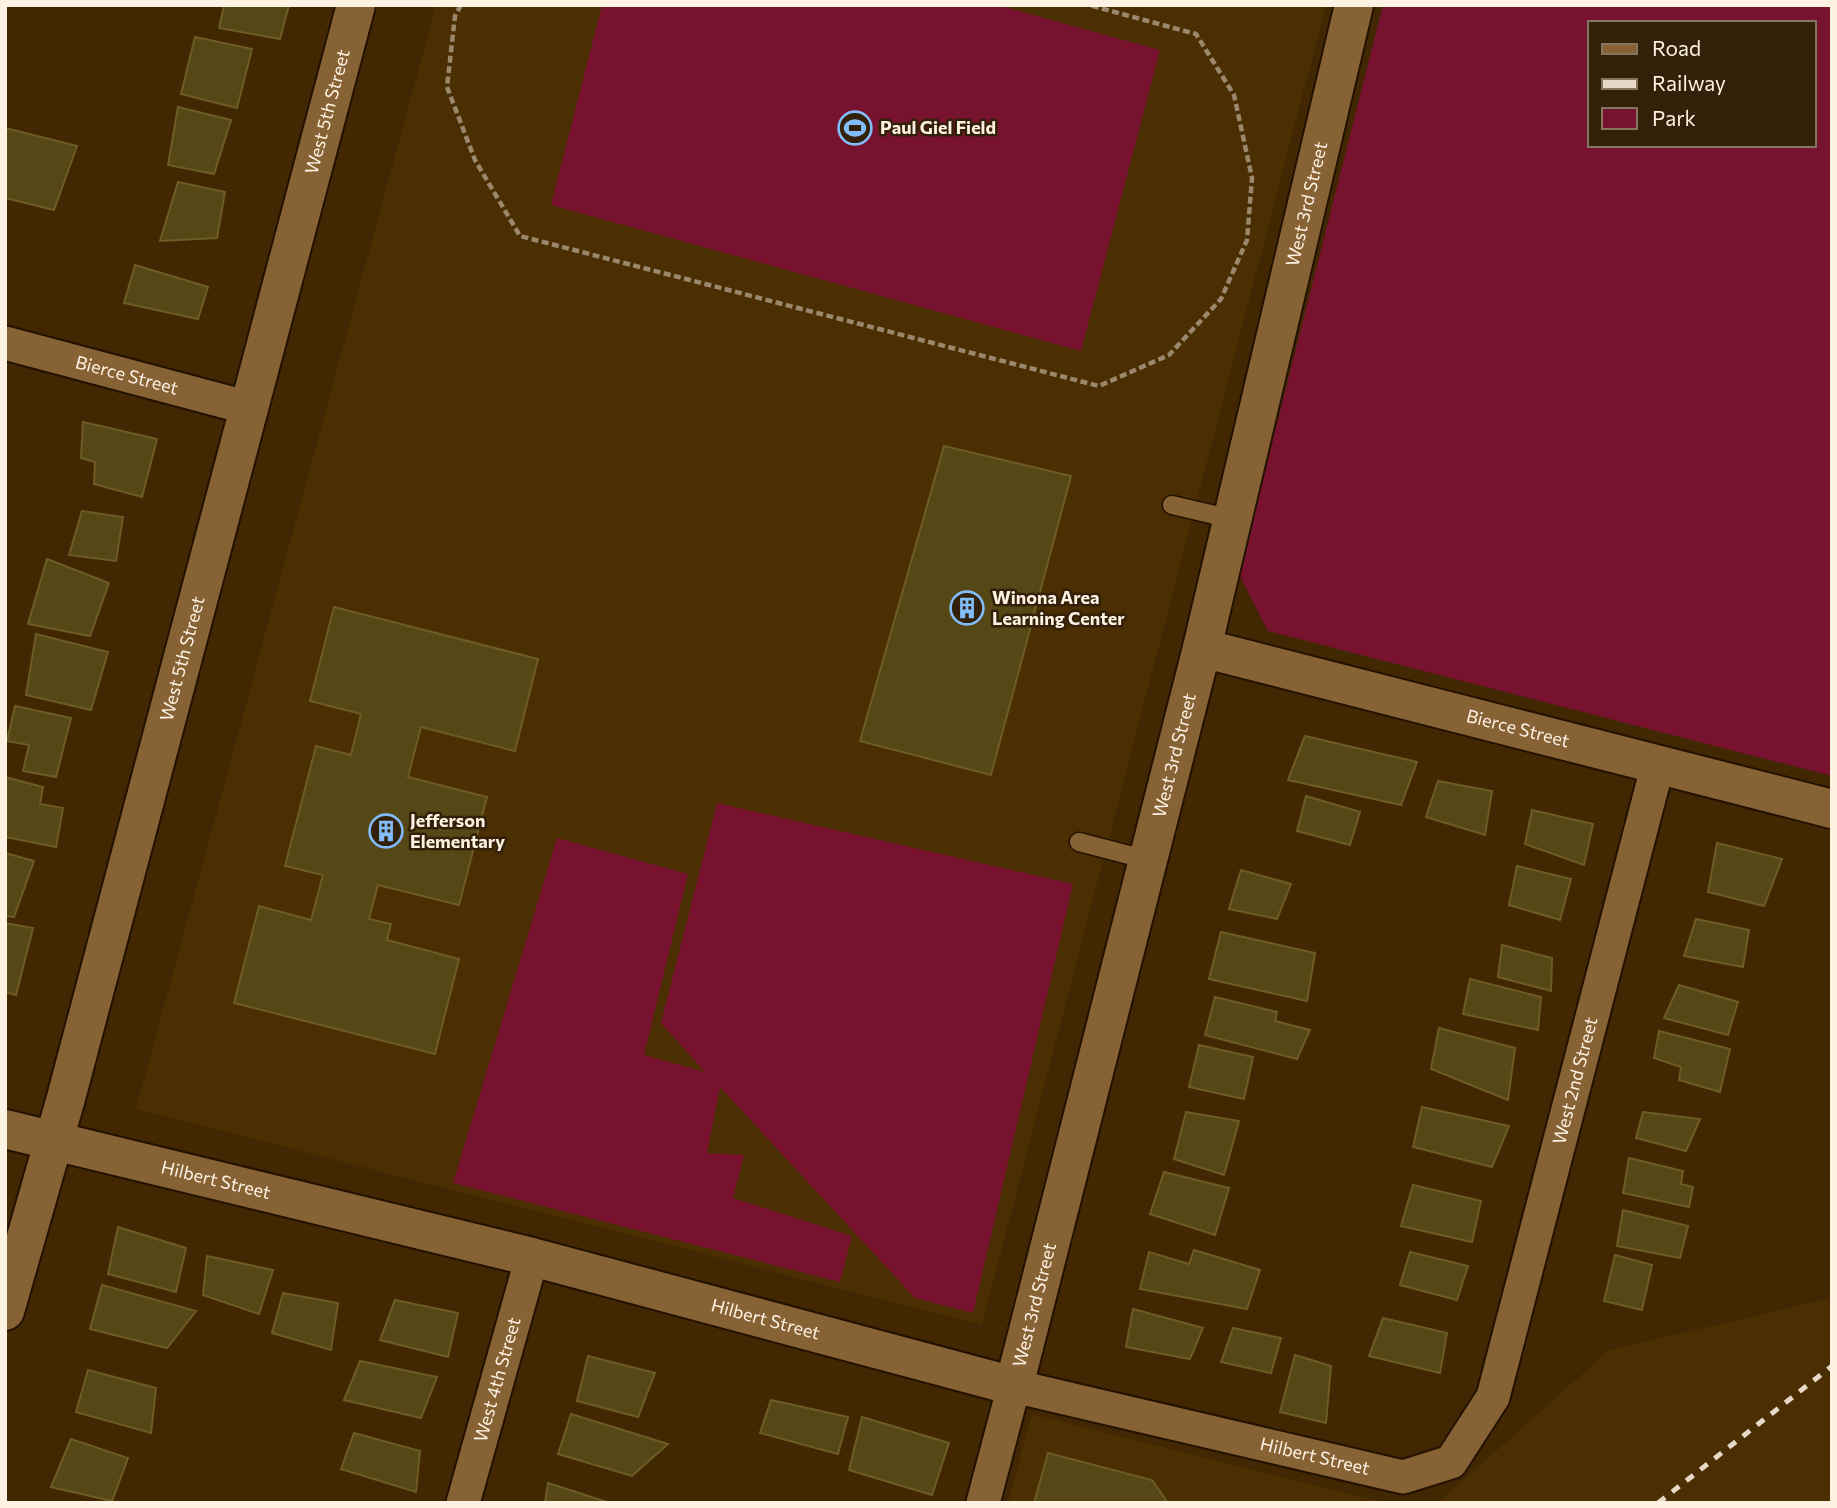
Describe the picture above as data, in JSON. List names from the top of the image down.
{
  "streets": {
    "street": [
      "West 5th Street",
      "West 3rd Street",
      "Bierce Street",
      "West 2nd Street",
      "Hilbert Street",
      "West 4th Street"
    ]
  },
  "crossings": [
    ["West 5th Street", "Bierce Street"],
    ["West 5th Street", "Hilbert Street"],
    ["West 3rd Street", "Bierce Street"],
    ["West 3rd Street", "Hilbert Street"],
    ["Bierce Street", "West 2nd Street"],
    ["West 2nd Street", "Hilbert Street"],
    ["Hilbert Street", "West 4th Street"]
  ],
  "places": {
    "sports": ["Paul Giel Field"],
    "building": ["Winona Area Learning Center", "Jefferson Elementary"]
  },
  "legend": ["Road", "Railway", "Park"]
}
